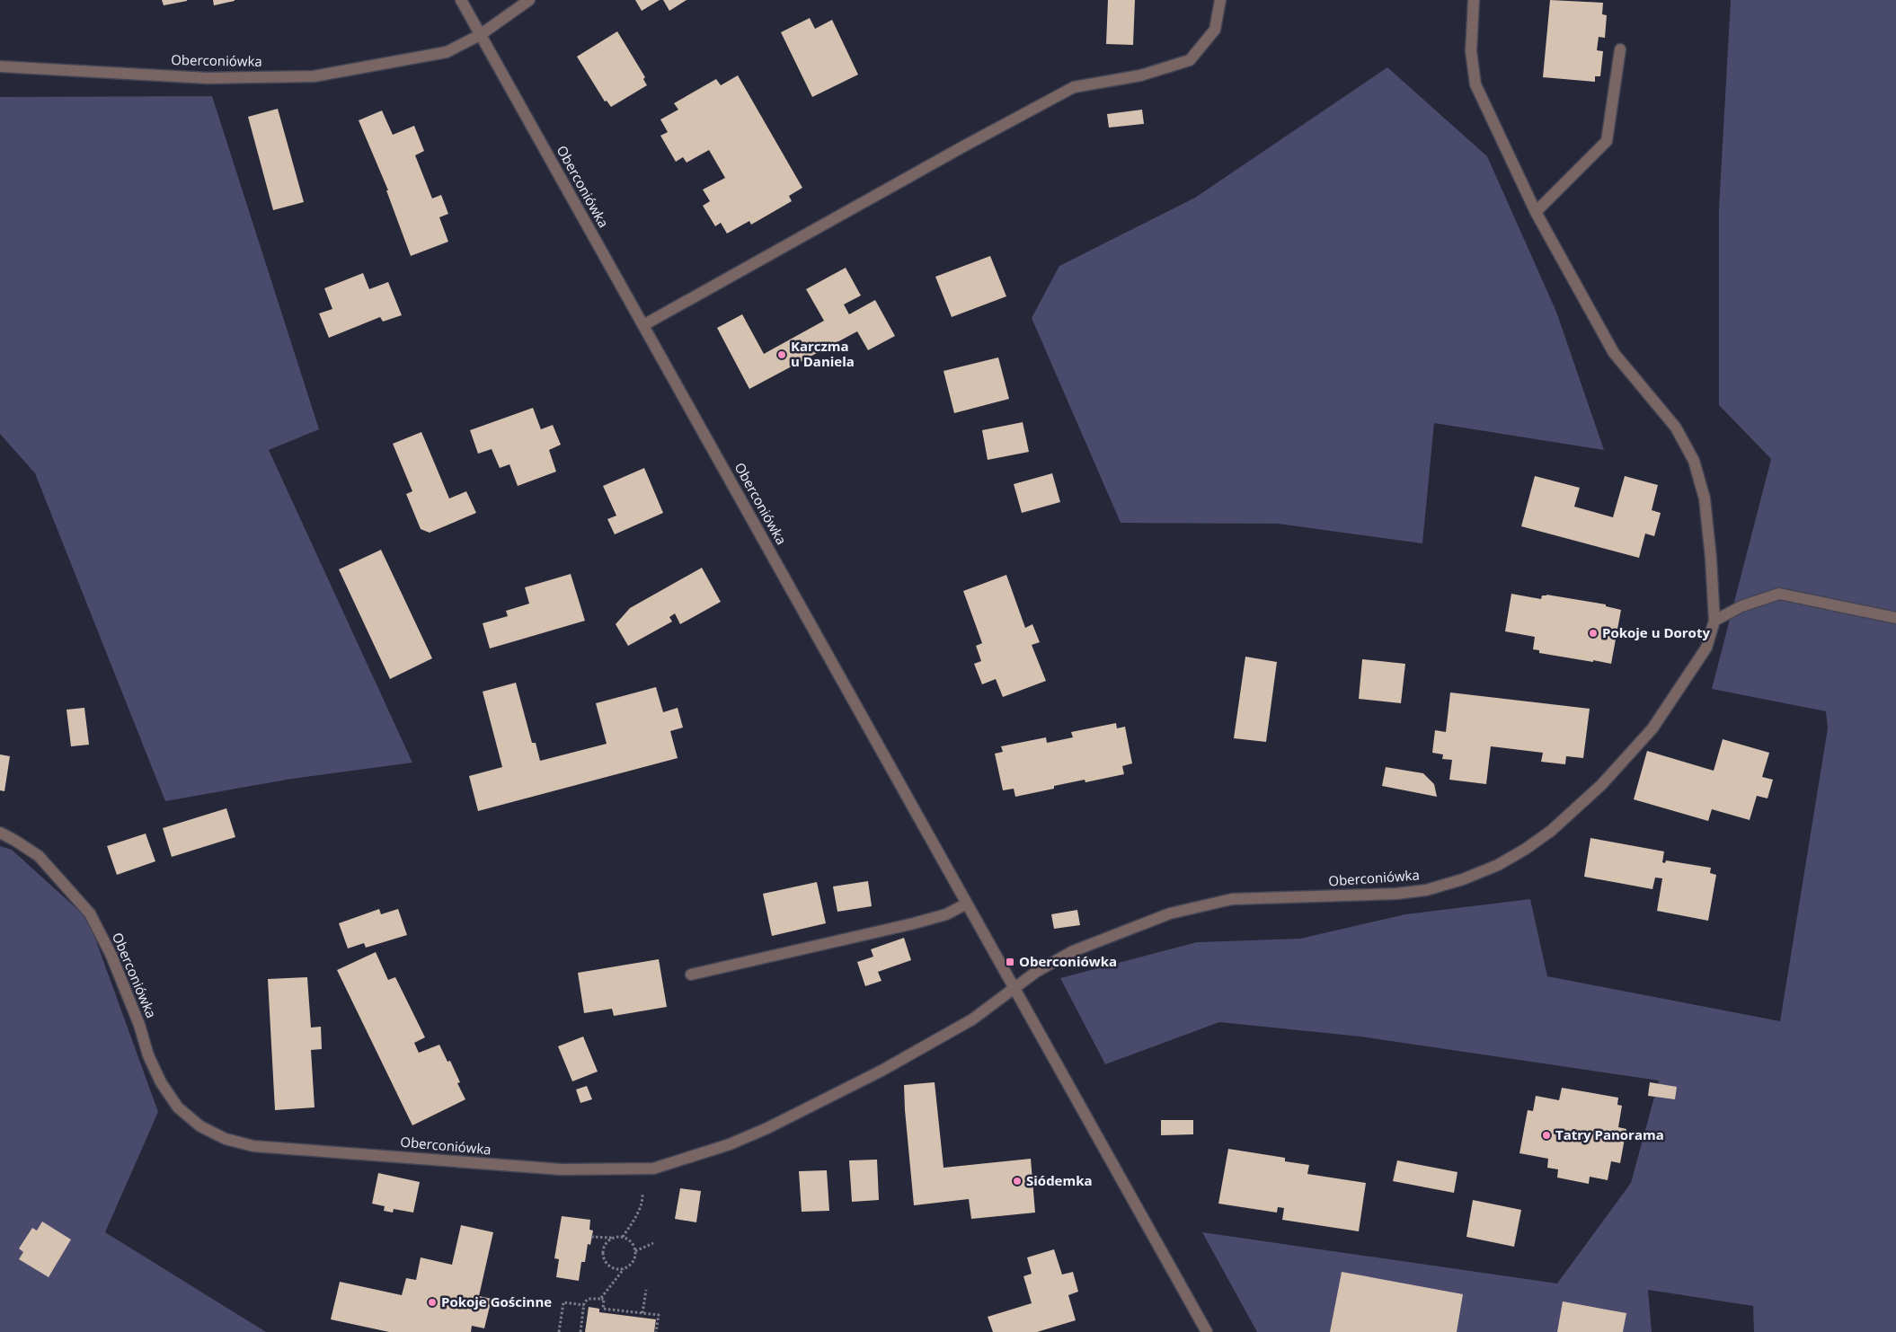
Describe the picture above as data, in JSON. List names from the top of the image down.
{
  "streets": {
    "street": ["Oberconiówka"]
  },
  "places": {
    "other": [
      "Karczma u Daniela",
      "Pokoje u Doroty",
      "Tatry Panorama",
      "Siódemka",
      "Pokoje Gościnne"
    ],
    "transit": ["Oberconiówka"]
  }
}
